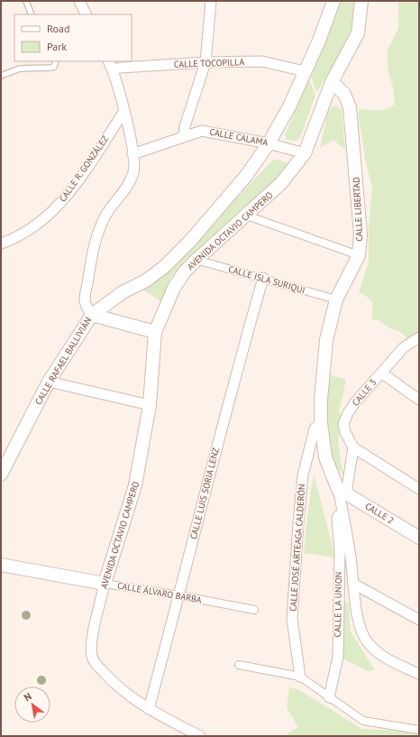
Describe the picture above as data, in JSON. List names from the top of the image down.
{
  "streets": {
    "street": [
      "CALLE TOCOPILLA",
      "CALLE CALAMA",
      "CALLE R. GONZÁLEZ",
      "CALLE LIBERTAD",
      "AVENIDA OCTAVIO CAMPERO",
      "CALLE ISLA SURIQUI",
      "CALLE RAFAEL BALLIVIÁN",
      "CALLE 3",
      "CALLE LUIS SORIA LENZ",
      "CALLE 2",
      "CALLE JOSÉ ARTEAGA CALDERÓN",
      "CALLE ÁLVARO BARBA",
      "CALLE LA UNION"
    ]
  },
  "crossings": [
    ["CALLE TOCOPILLA", "CALLE RAFAEL BALLIVIÁN"],
    ["CALLE CALAMA", "AVENIDA OCTAVIO CAMPERO"],
    ["CALLE CALAMA", "CALLE RAFAEL BALLIVIÁN"],
    ["CALLE R. GONZÁLEZ", "CALLE RAFAEL BALLIVIÁN"],
    ["CALLE LIBERTAD", "AVENIDA OCTAVIO CAMPERO"],
    ["CALLE LIBERTAD", "CALLE ISLA SURIQUI"],
    ["CALLE LIBERTAD", "CALLE JOSÉ ARTEAGA CALDERÓN"],
    ["AVENIDA OCTAVIO CAMPERO", "CALLE ISLA SURIQUI"],
    ["AVENIDA OCTAVIO CAMPERO", "CALLE LUIS SORIA LENZ"],
    ["AVENIDA OCTAVIO CAMPERO", "CALLE ÁLVARO BARBA"],
    ["CALLE ISLA SURIQUI", "CALLE LUIS SORIA LENZ"],
    ["CALLE LUIS SORIA LENZ", "CALLE ÁLVARO BARBA"]
  ],
  "legend": ["Road", "Park"],
  "north": "top left"
}
